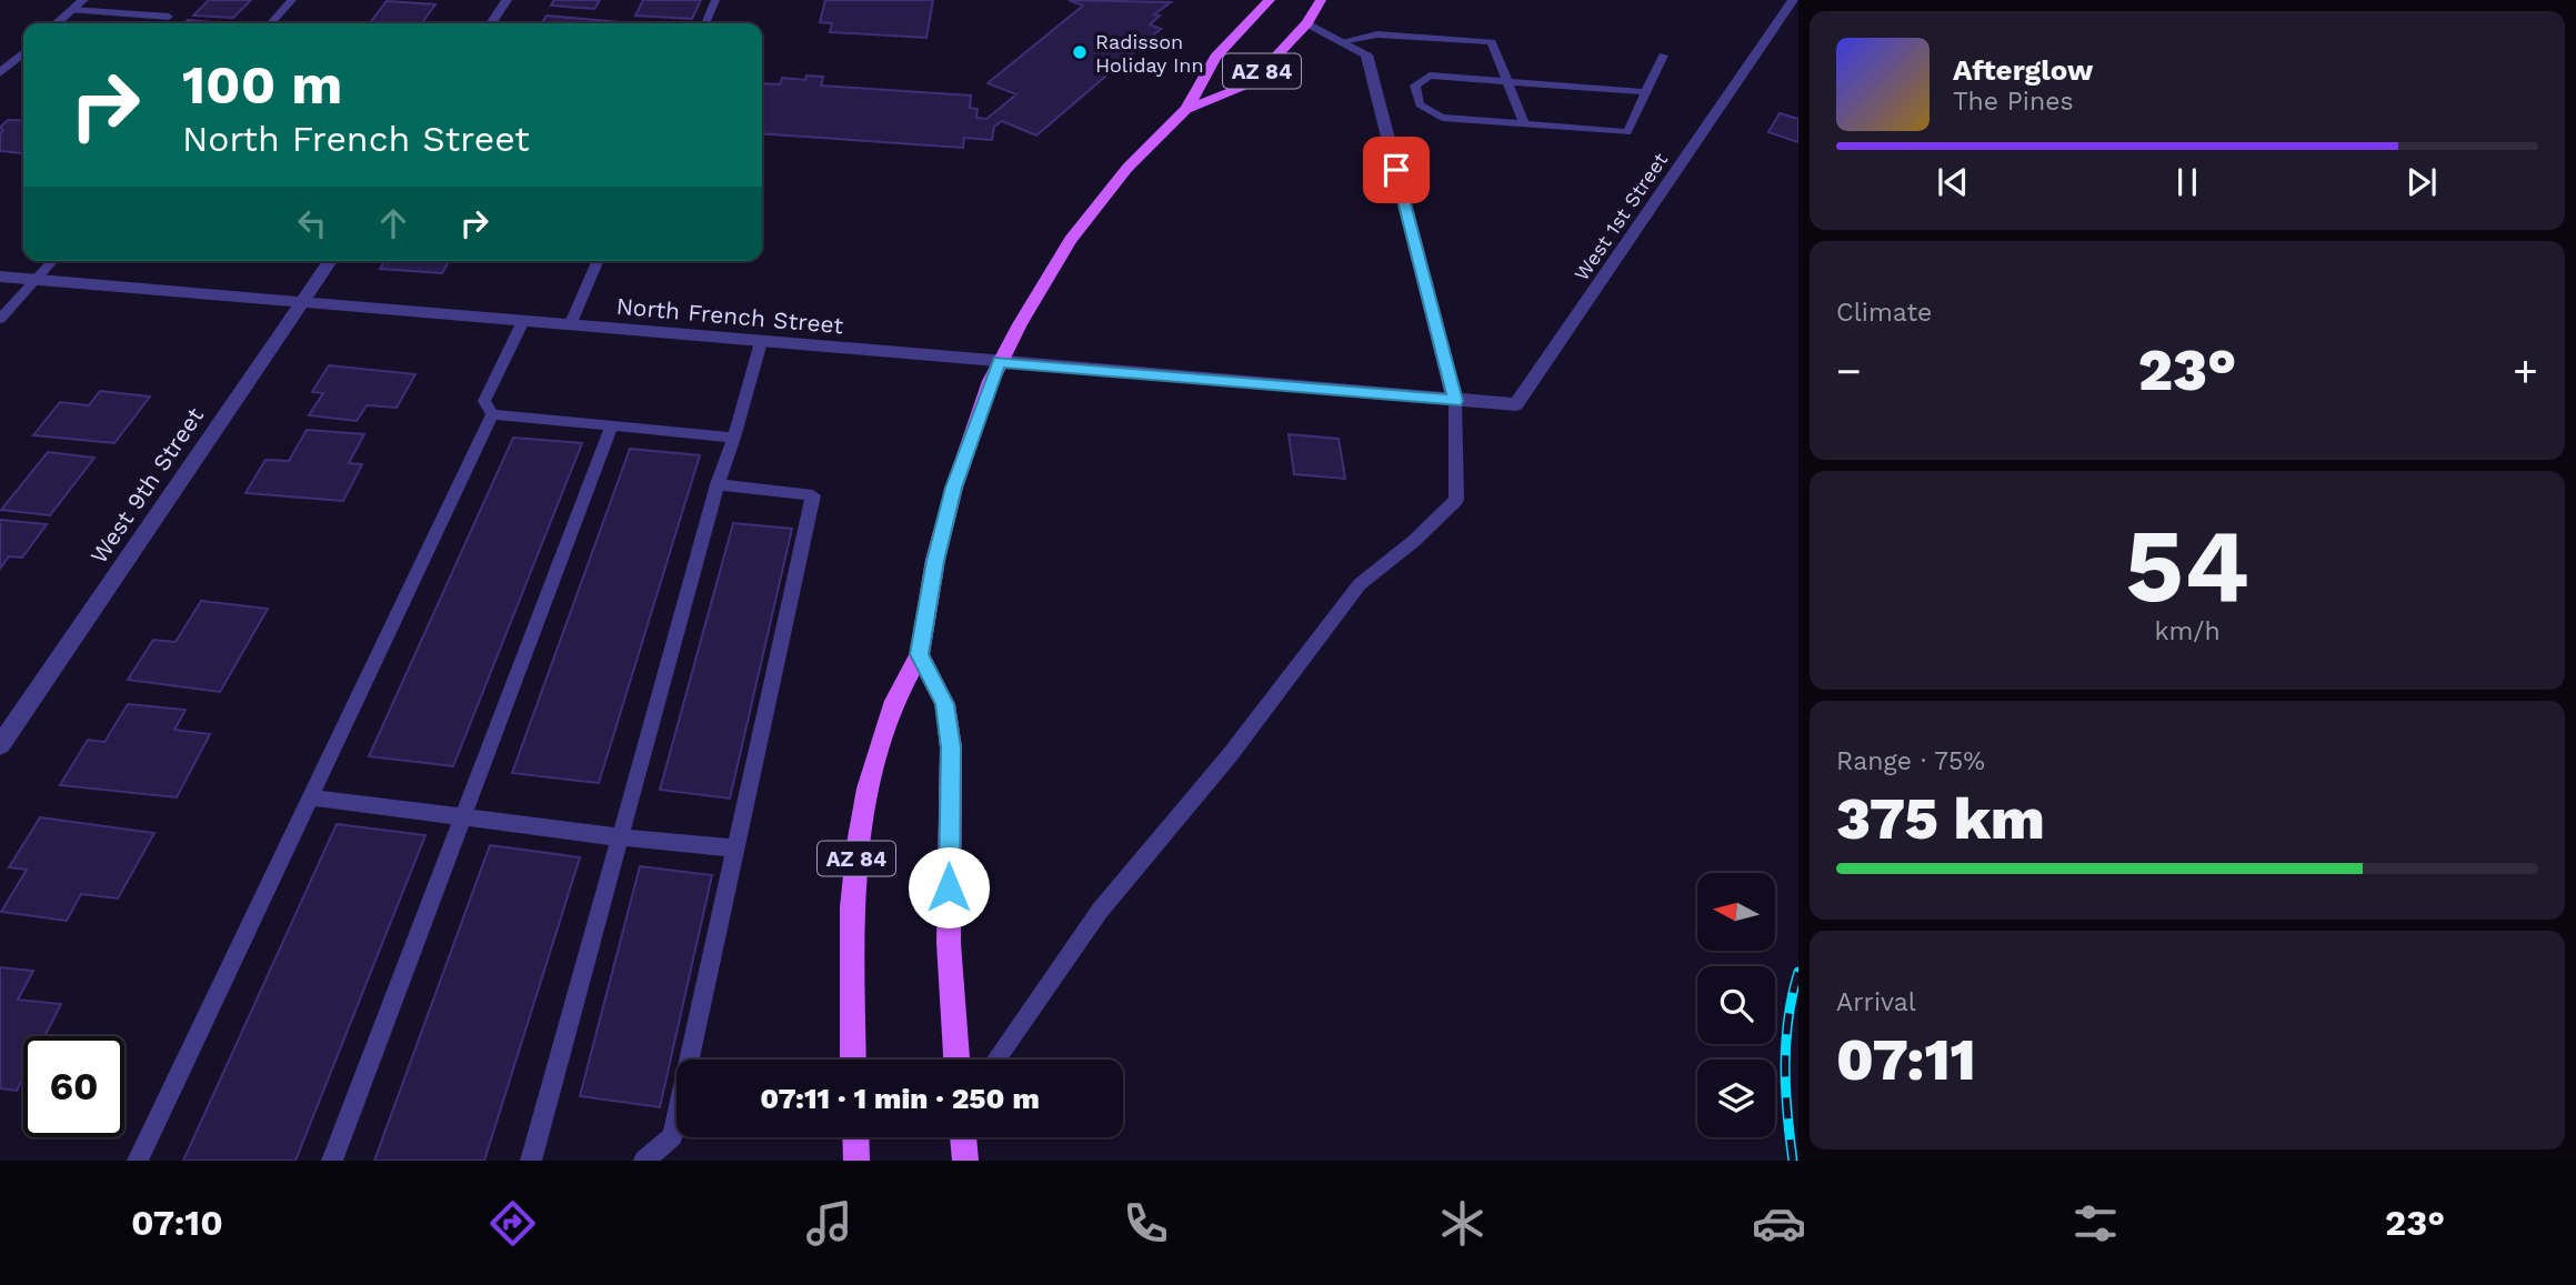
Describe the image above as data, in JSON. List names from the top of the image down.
{
  "streets": {
    "main road": ["AZ 84"],
    "street": ["West 1st Street", "North French Street", "West 9th Street"]
  },
  "crossings": [
    ["AZ 84", "North French Street"],
    ["West 1st Street", "North French Street"],
    ["North French Street", "West 9th Street"]
  ],
  "places": ["Radisson Holiday Inn"],
  "north": "left",
  "page": {
    "turn": ["100 m", "North French Street"],
    "song": ["Afterglow", "The Pines"],
    "tile": [
      "Climate",
      ["54", "km/h"],
      ["Range · 75%", "375 km"],
      ["Arrival", "07:11"]
    ],
    "heat": ["−", "23°", "+"],
    "limit": "60",
    "trip": "07:11 · 1 min · 250 m",
    "tabs": ["07:10", "23°"]
  }
}
